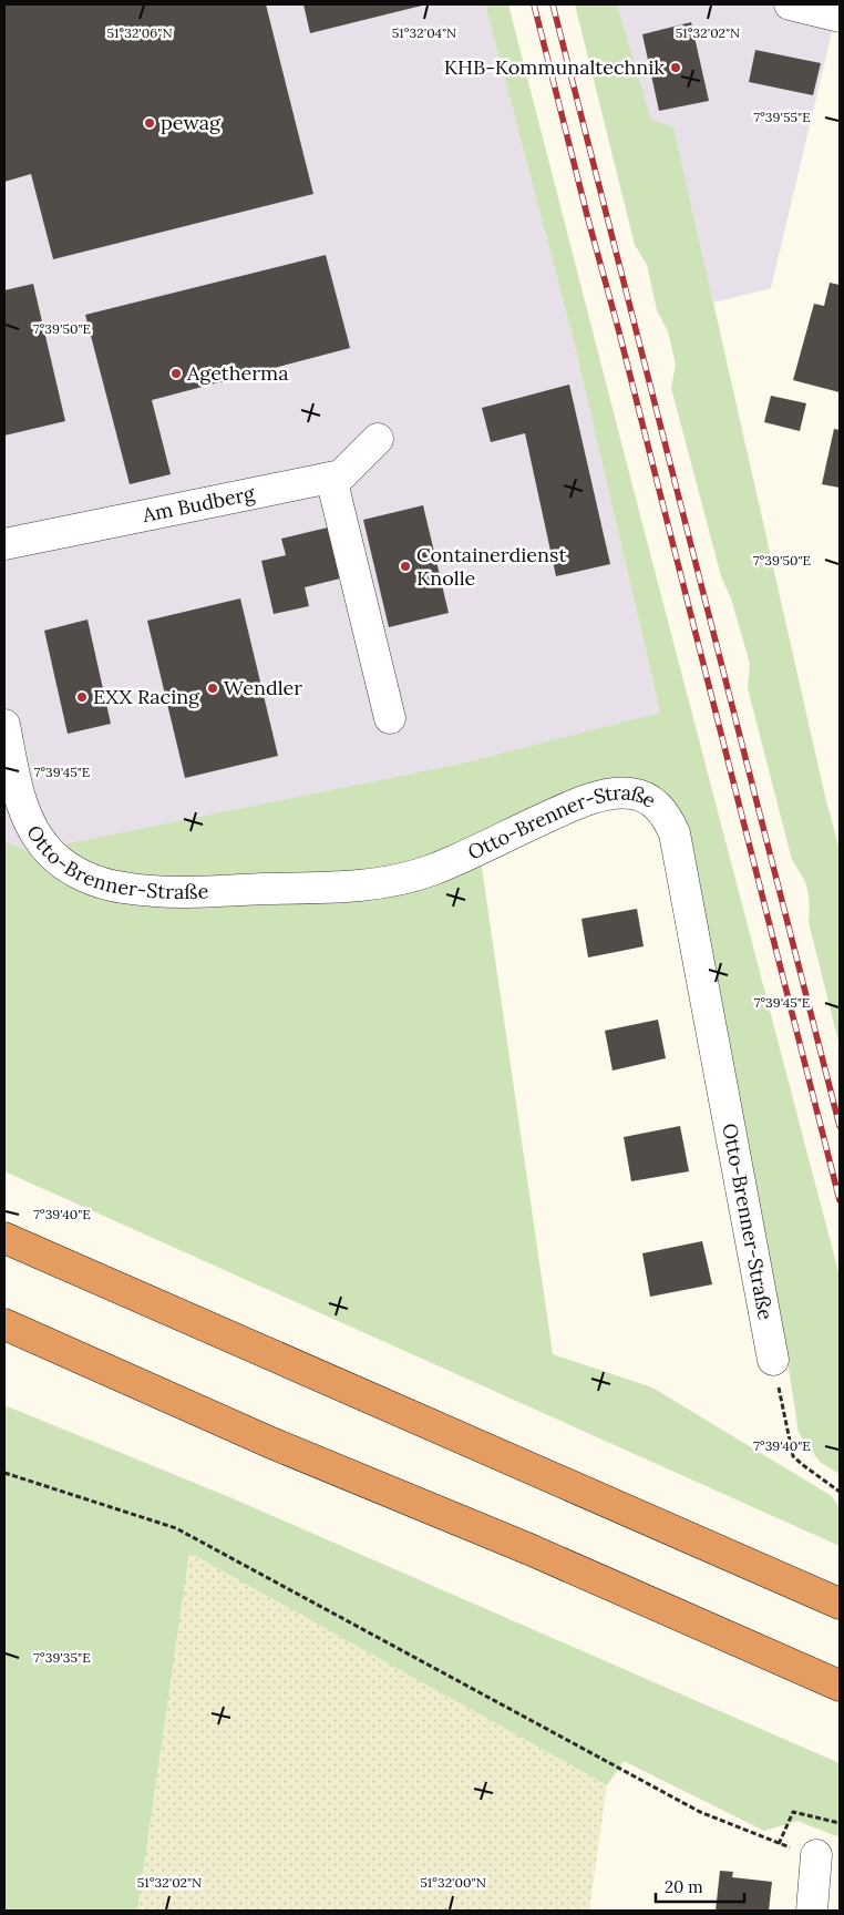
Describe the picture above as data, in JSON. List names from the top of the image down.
{
  "streets": {
    "street": ["Am Budberg", "Otto-Brenner-Straße"]
  },
  "places": [
    "KHB-Kommunaltechnik",
    "pewag",
    "Agetherma",
    "Containerdienst Knolle",
    "Wendler",
    "EXX Racing"
  ],
  "scale_bar": "20 m",
  "coordinates": [
    "51°32'06\"N",
    "51°32'04\"N",
    "51°32'02\"N",
    "7°39'55\"E",
    "7°39'50\"E",
    "7°39'45\"E",
    "7°39'40\"E",
    "7°39'35\"E",
    "51°32'00\"N"
  ]
}
